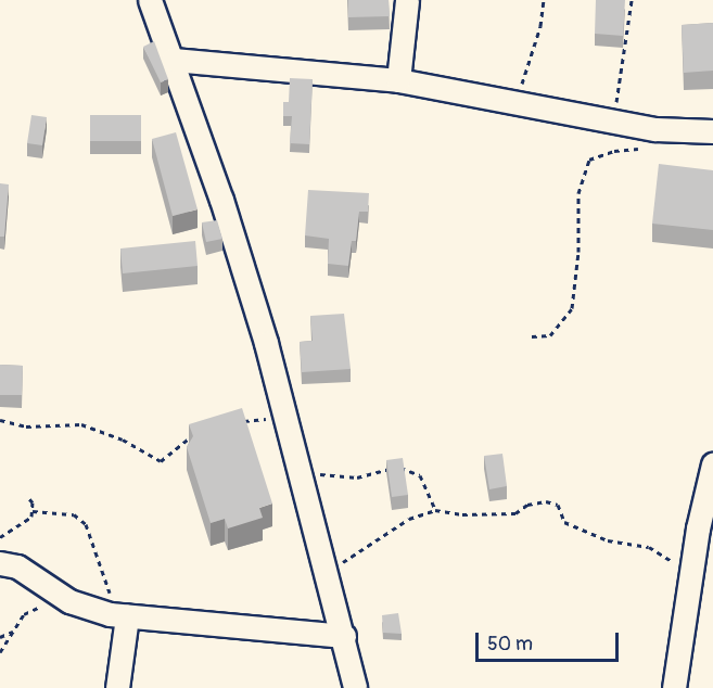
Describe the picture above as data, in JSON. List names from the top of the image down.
{
  "scale_bar": "50 m"
}
